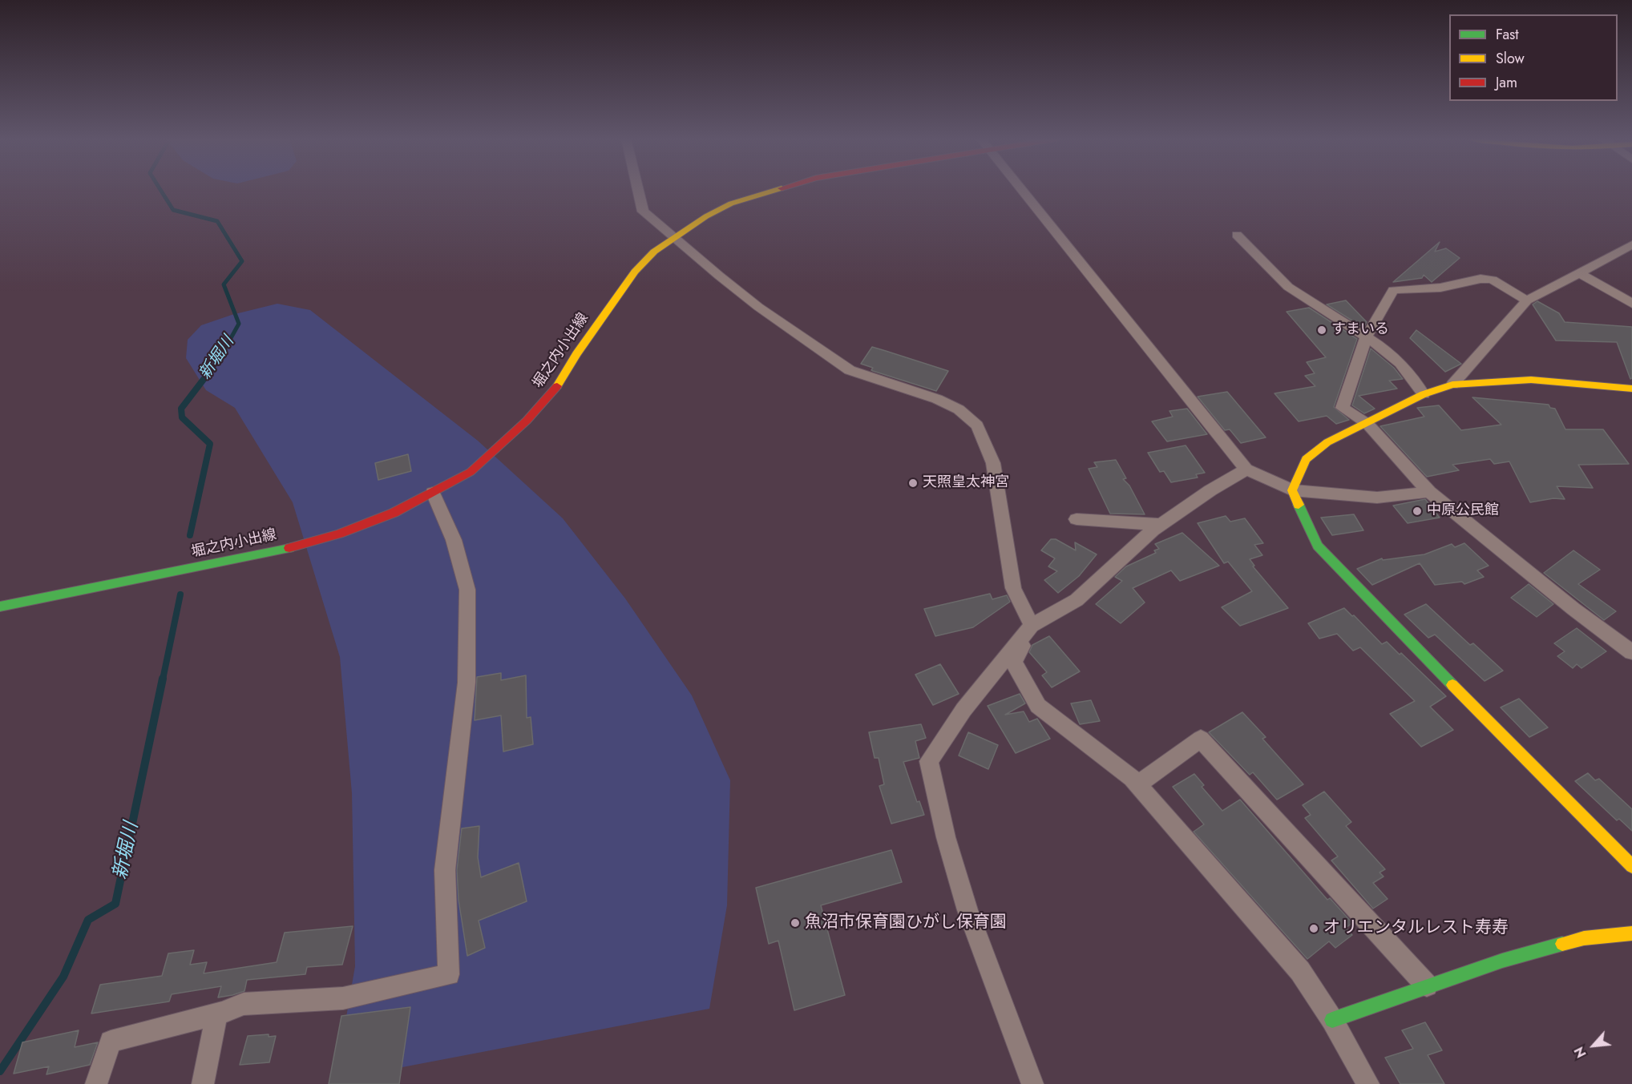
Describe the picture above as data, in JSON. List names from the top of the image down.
{
  "streets": {
    "main road": ["堀之内小出線"]
  },
  "water": ["新堀川"],
  "places": [
    "すまいる",
    "天照皇太神宮",
    "中原公民館",
    "魚沼市保育園ひがし保育園",
    "オリエンタルレスト寿寿"
  ],
  "legend": ["Fast", "Slow", "Jam"],
  "north": "bottom left"
}
